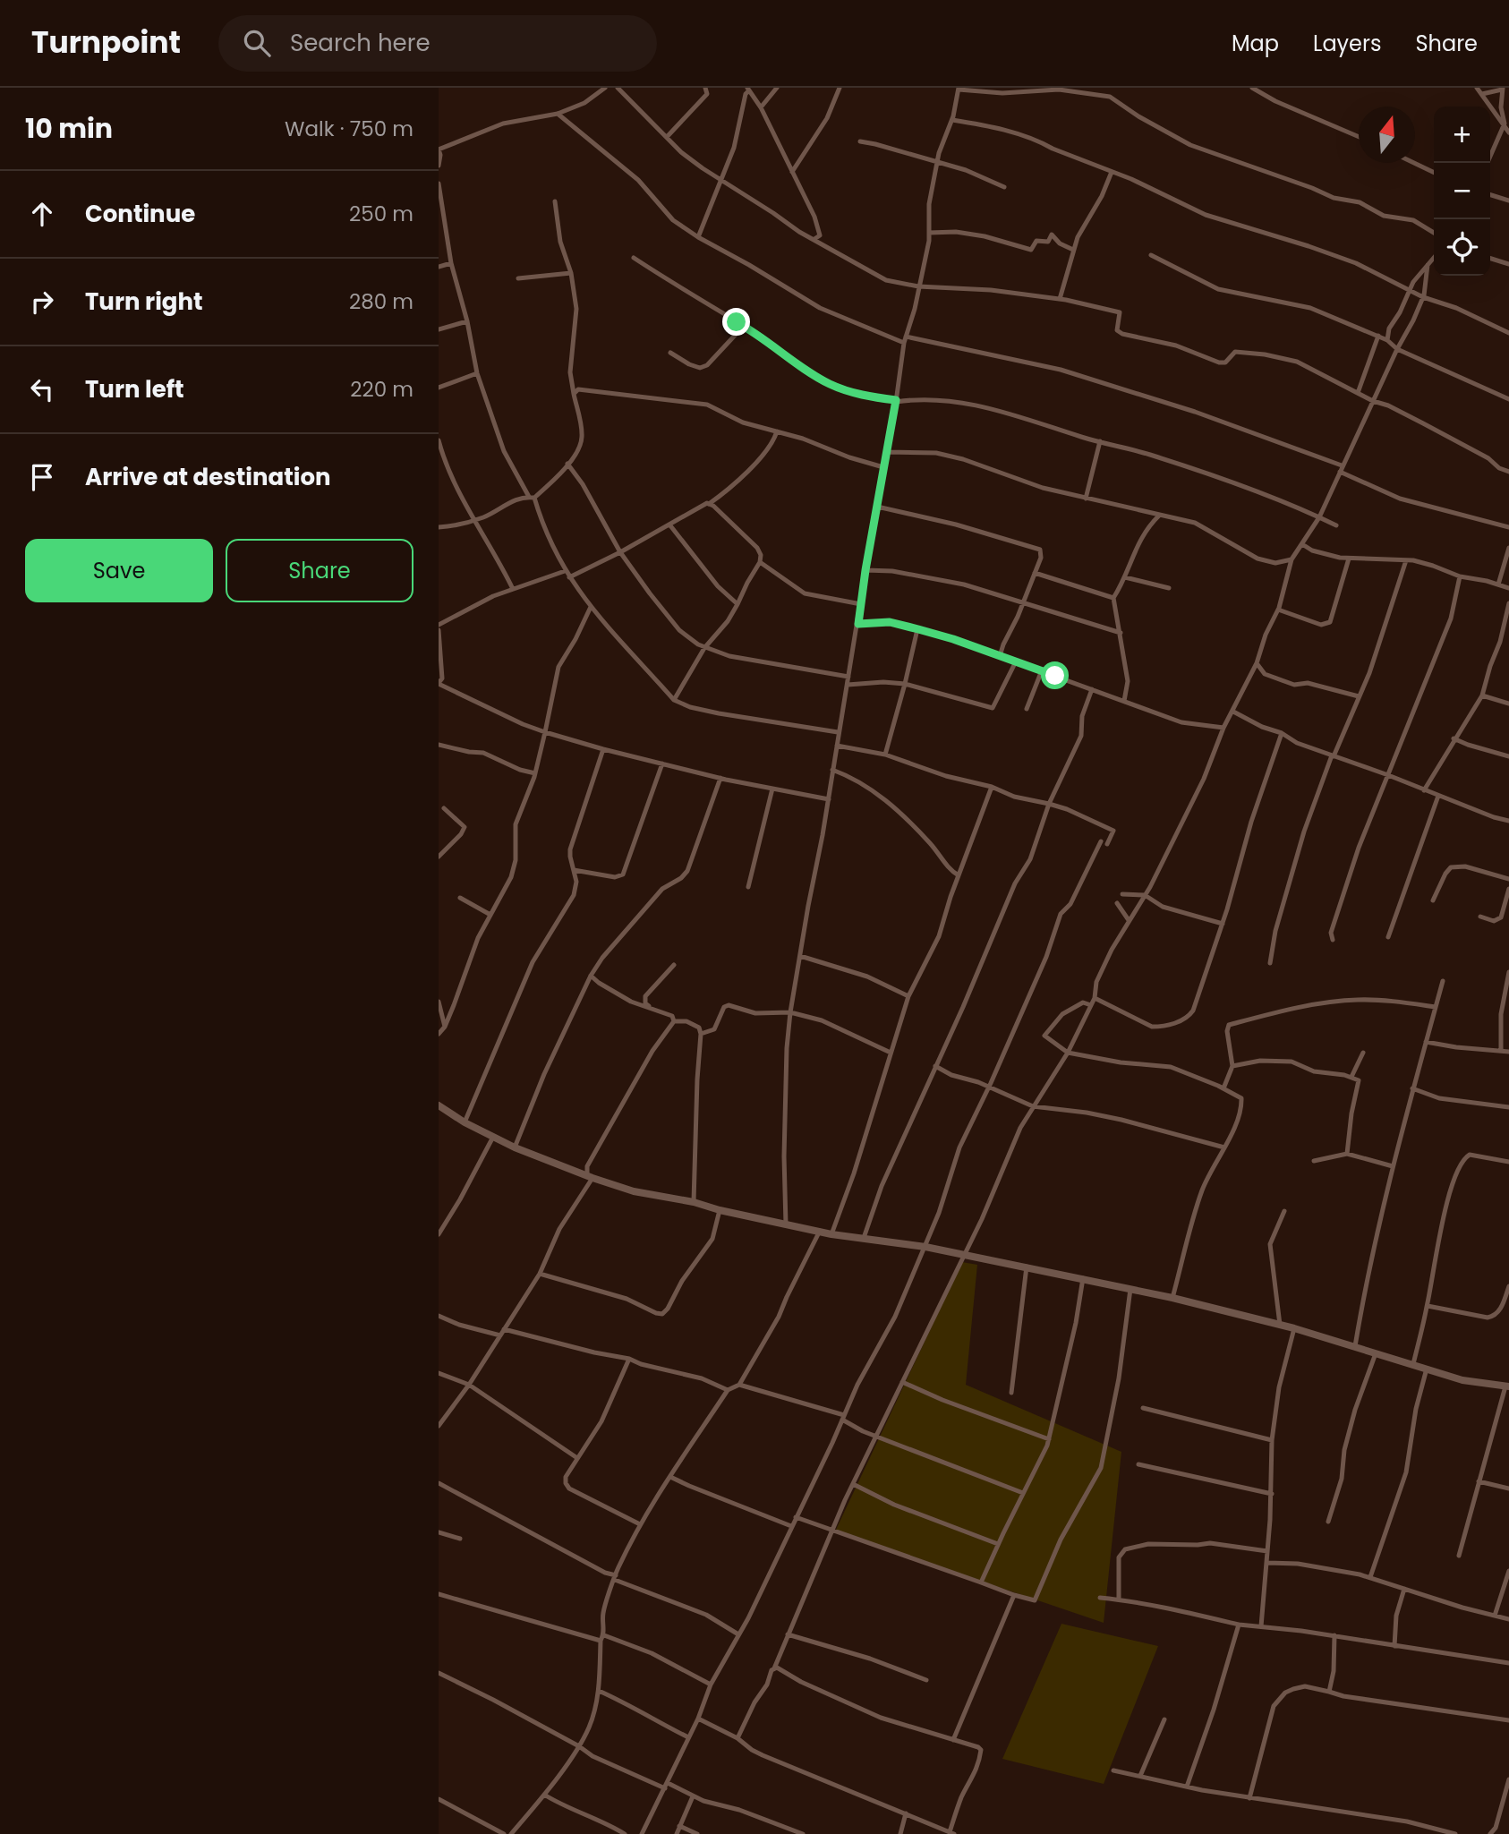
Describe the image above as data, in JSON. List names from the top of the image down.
{
  "north": "top",
  "page": {
    "header": "Turnpoint",
    "search": "Search here",
    "nav": ["Map", "Layers", "Share"],
    "heading": ["10 min", "Walk · 750 m"],
    "map_buttons": ["+", "−"],
    "list": [
      ["Continue", "250 m"],
      ["Turn right", "280 m"],
      ["Turn left", "220 m"],
      "Arrive at destination"
    ],
    "buttons": ["Save", "Share"]
  }
}
